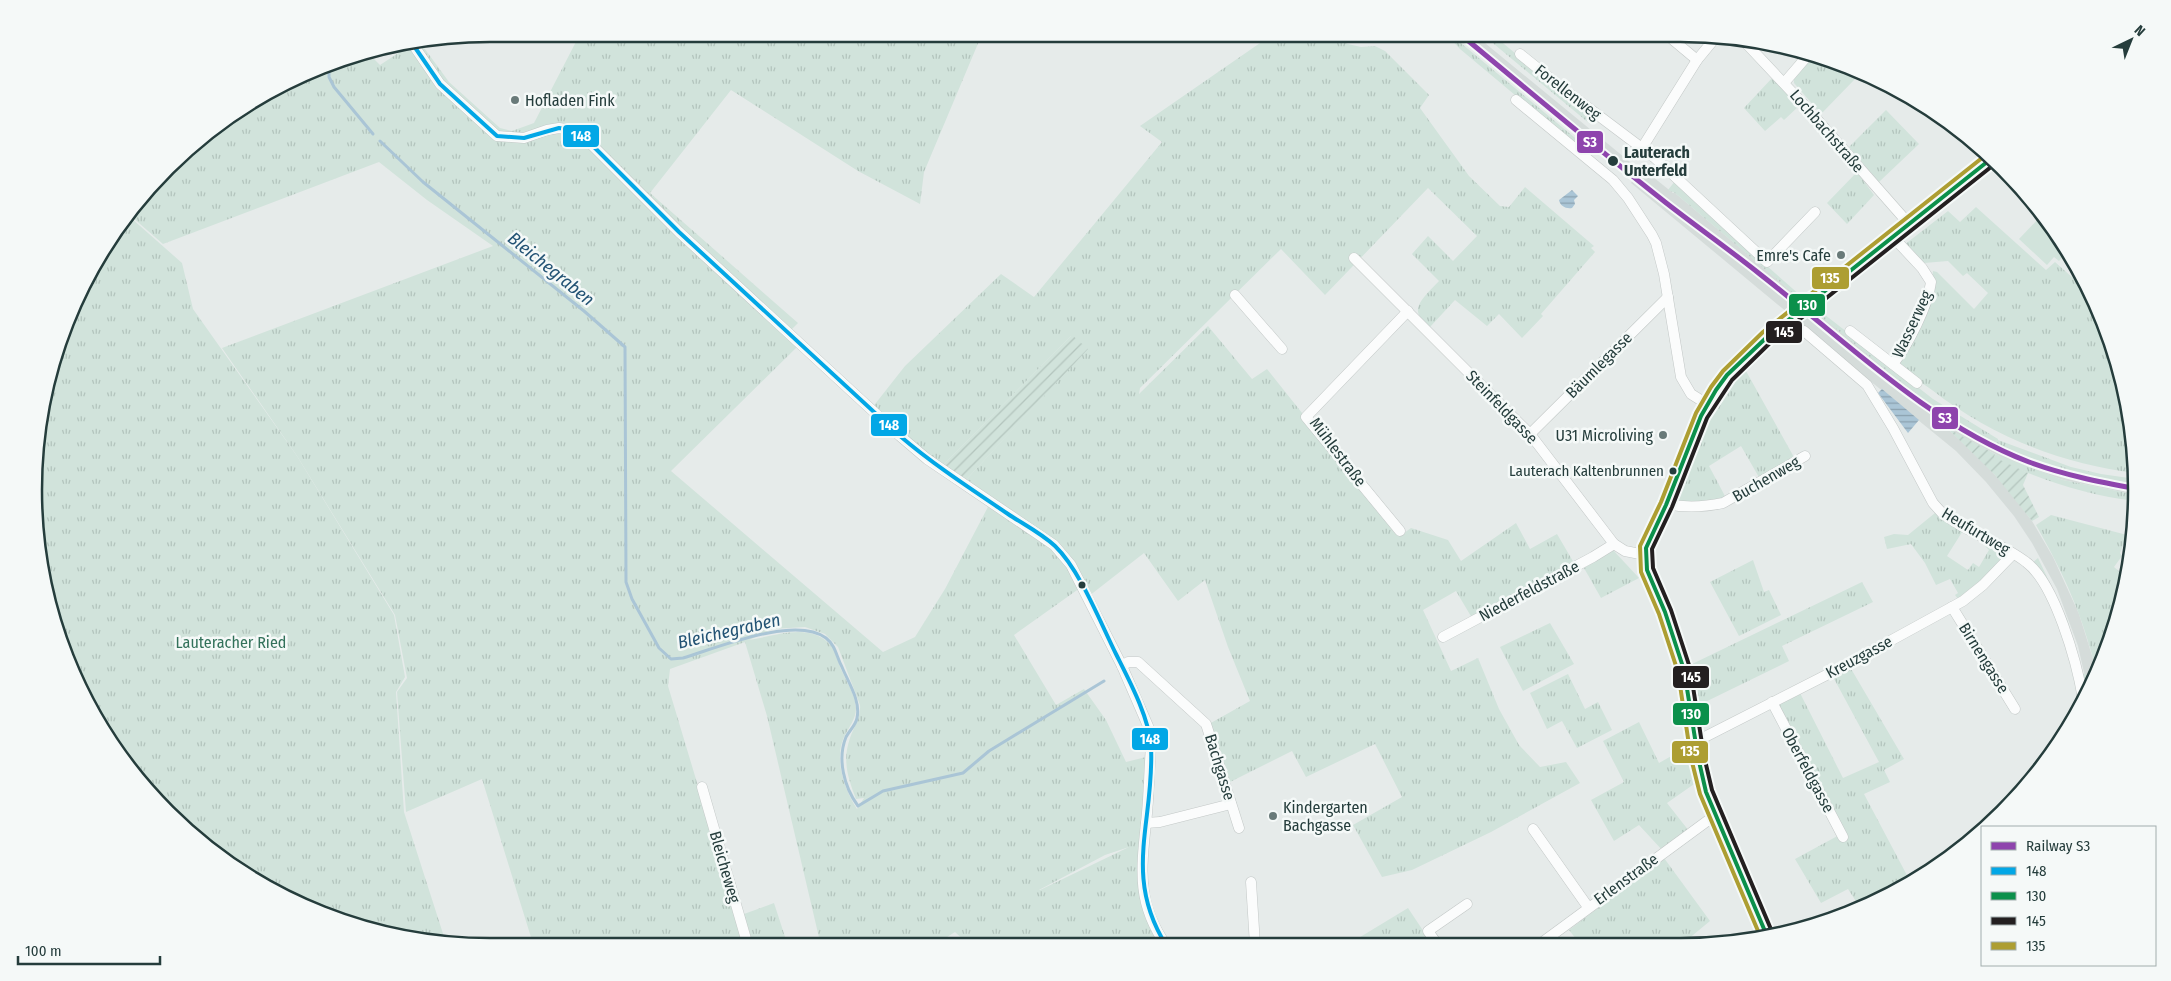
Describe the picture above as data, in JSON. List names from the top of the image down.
{
  "streets": {
    "street": [
      "Forellenweg",
      "Lochbachstraße",
      "Wasserweg",
      "Bäumlegasse",
      "Steinfeldgasse",
      "Mühlestraße",
      "Buchenweg",
      "Heufurtweg",
      "Niederfeldstraße",
      "Kreuzgasse",
      "Birnengasse",
      "Bachgasse",
      "Oberfeldgasse",
      "Bleicheweg",
      "Erlenstraße"
    ]
  },
  "crossings": [
    ["Bäumlegasse", "Steinfeldgasse"],
    ["Steinfeldgasse", "Mühlestraße"],
    ["Steinfeldgasse", "Niederfeldstraße"],
    ["Heufurtweg", "Kreuzgasse"],
    ["Kreuzgasse", "Birnengasse"],
    ["Kreuzgasse", "Oberfeldgasse"]
  ],
  "water": ["Bleichegraben"],
  "parks": ["Lauteracher Ried"],
  "places": [
    "Hofladen Fink",
    "Lauterach Unterfeld",
    "Emre's Cafe",
    "U31 Microliving",
    "Lauterach Kaltenbrunnen",
    "Kindergarten Bachgasse"
  ],
  "lines": [
    "rail line S3",
    "transit line 148",
    "transit line 135",
    "transit line 130",
    "transit line 145"
  ],
  "legend": [
    "Railway S3",
    "148",
    "130",
    "145",
    "135"
  ],
  "scale_bar": "100 m",
  "north": "top right"
}
